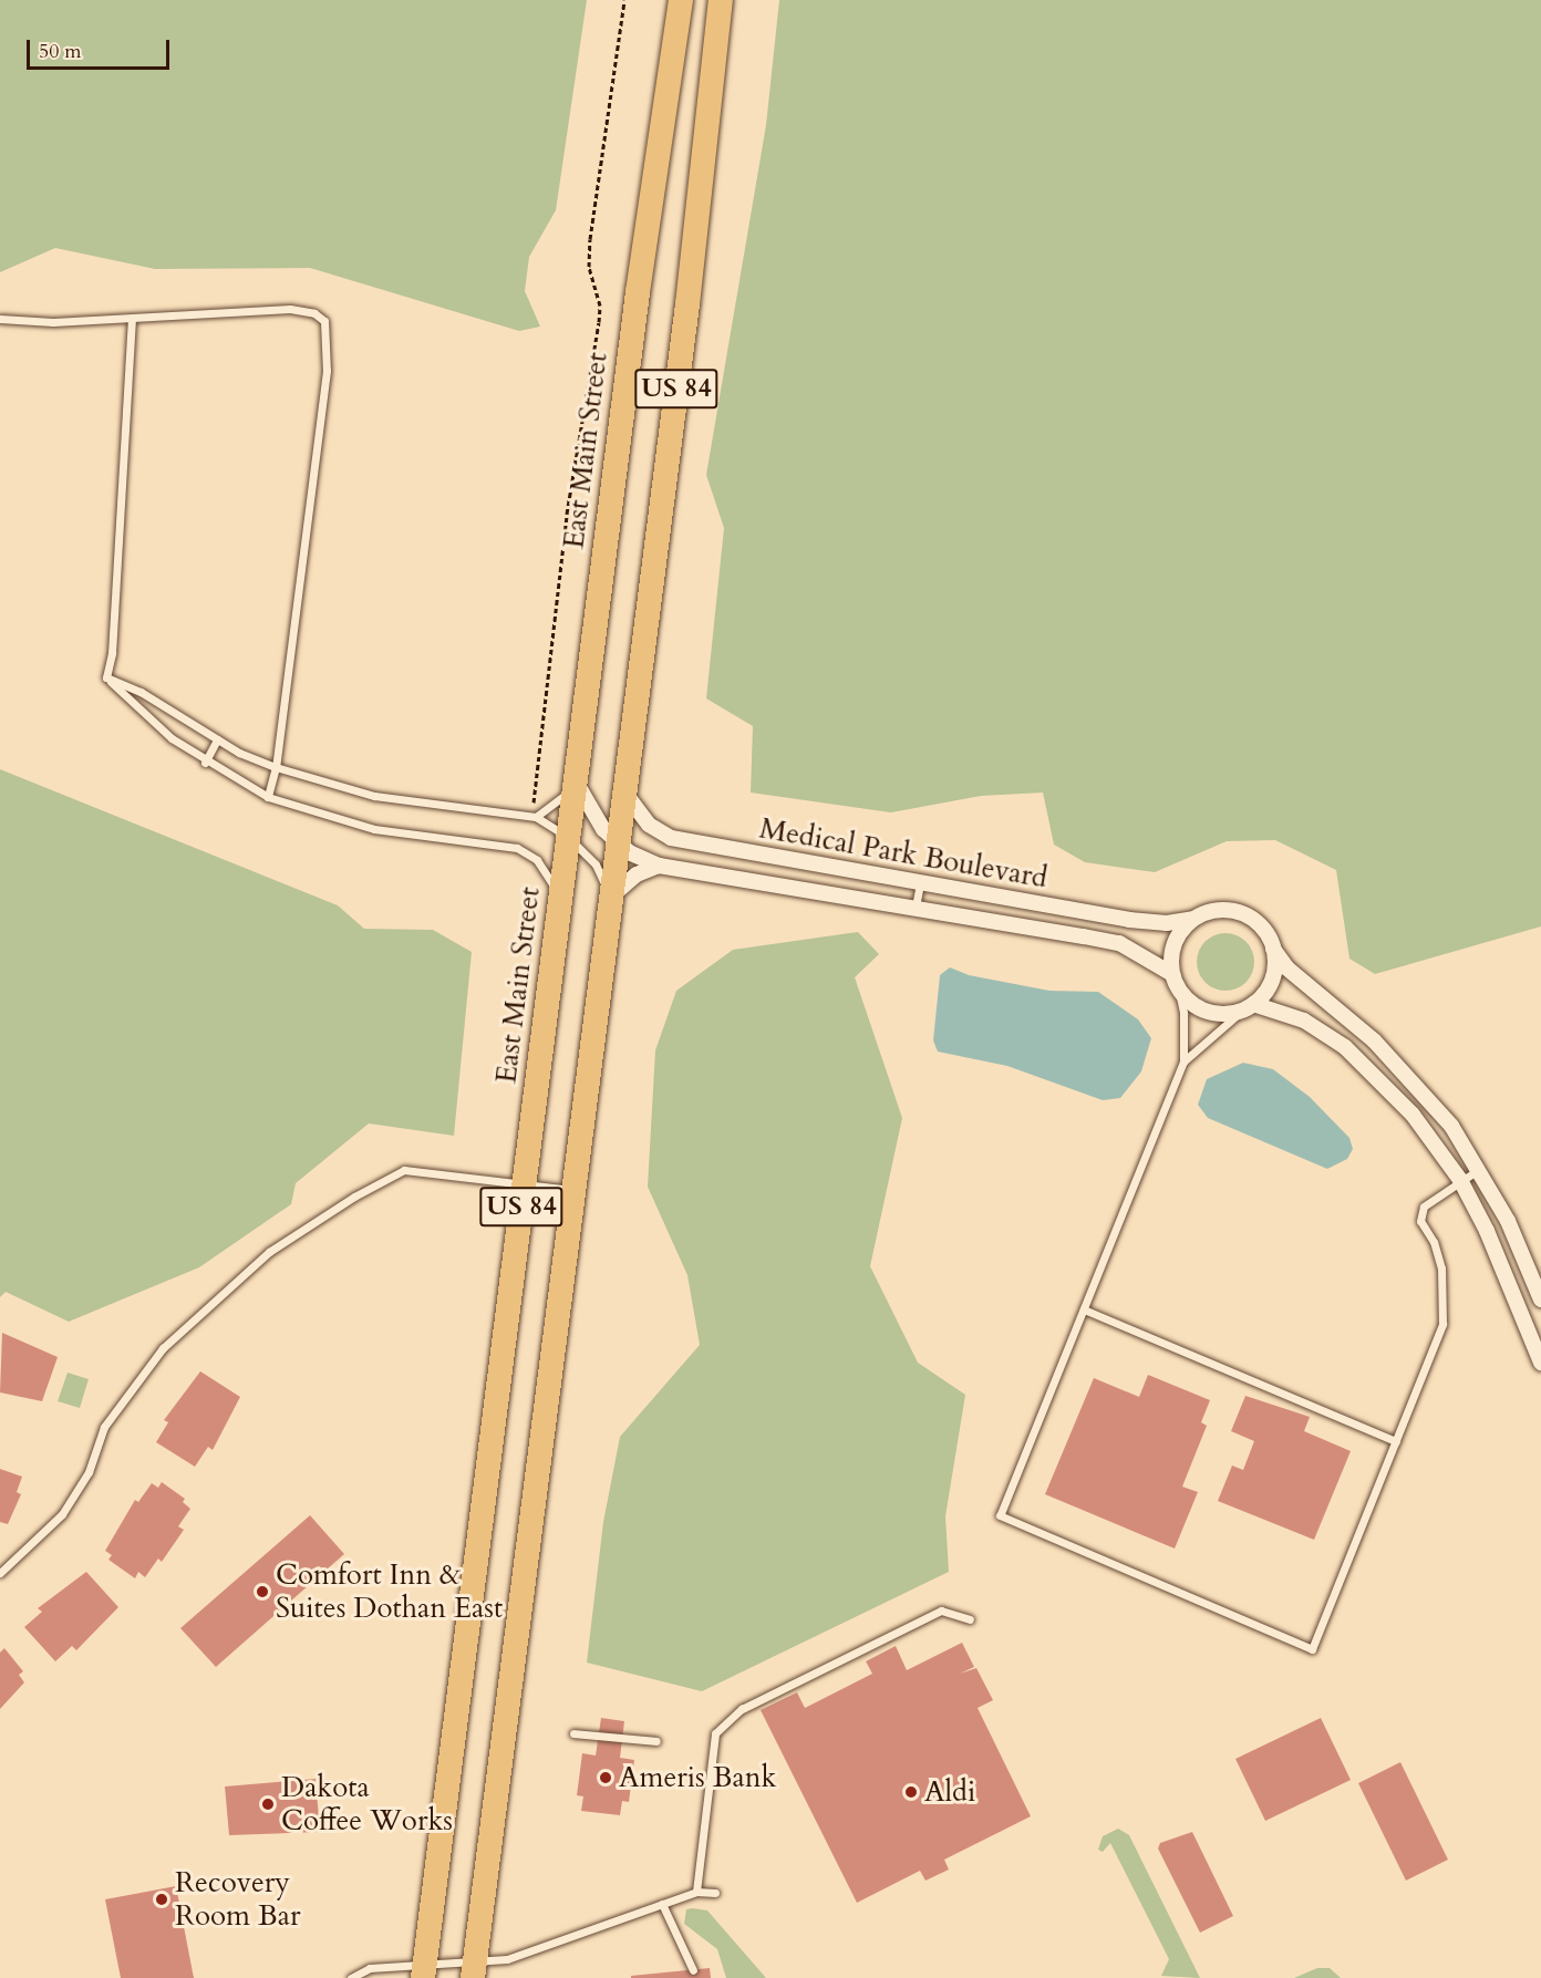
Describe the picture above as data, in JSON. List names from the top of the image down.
{
  "streets": {
    "highway": ["US 84", "East Main Street"],
    "street": ["Medical Park Boulevard"]
  },
  "crossings": [
    ["US 84", "Medical Park Boulevard"],
    ["East Main Street", "Medical Park Boulevard"]
  ],
  "places": [
    "Comfort Inn & Suites Dothan East",
    "Ameris Bank",
    "Aldi",
    "Dakota Coffee Works",
    "Recovery Room Bar"
  ],
  "scale_bar": "50 m"
}
